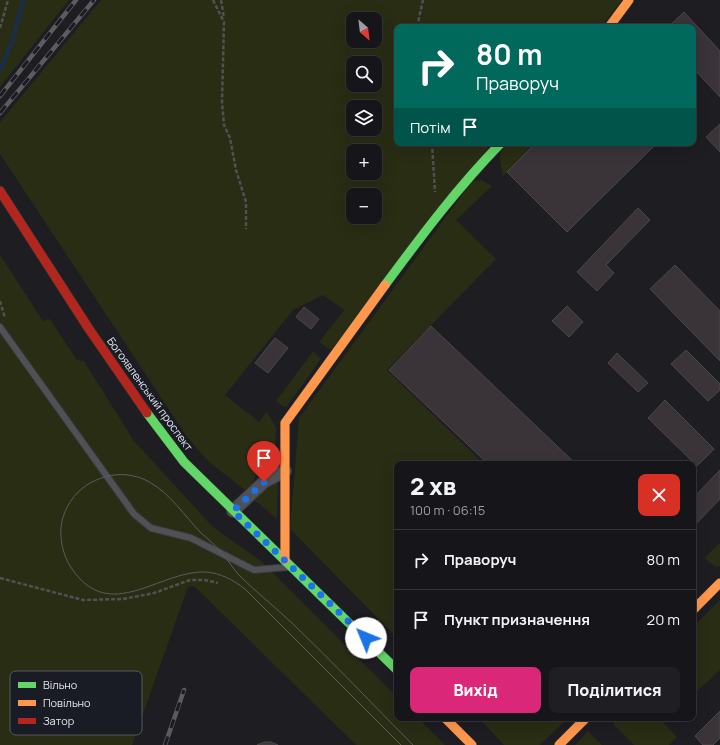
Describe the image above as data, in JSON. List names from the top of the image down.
{
  "streets": {
    "main road": ["Богоявленський проспект"]
  },
  "legend": ["Вільно", "Повільно", "Затор"],
  "north": "bottom right",
  "page": {
    "map_buttons": ["+", "−"],
    "turn": ["80 m", "Праворуч"],
    "then": "Потім",
    "heading": ["2 хв", "100 m · 06:15"],
    "list": [
      {
        "name": "Праворуч",
        "value": "80 m"
      },
      {
        "name": "Пункт призначення",
        "value": "20 m"
      }
    ],
    "buttons": ["Вихід", "Поділитися"]
  }
}
